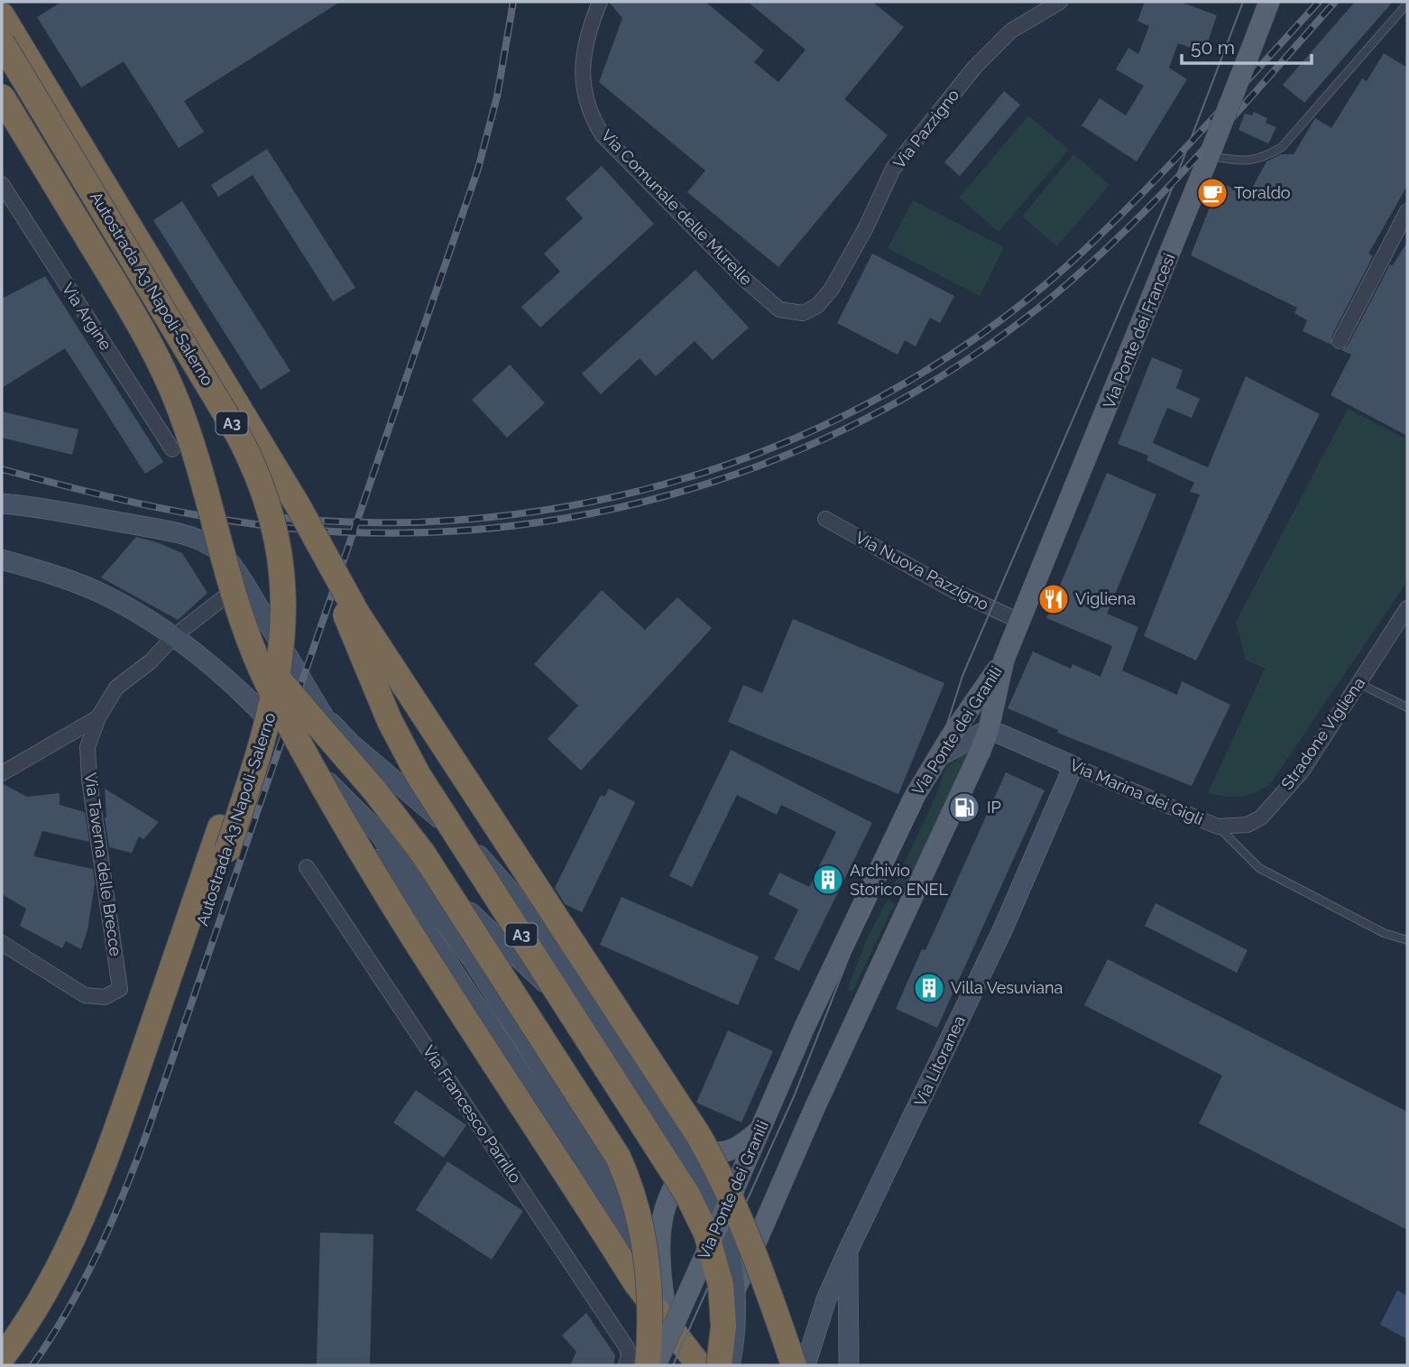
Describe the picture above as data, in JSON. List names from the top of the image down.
{
  "streets": {
    "highway": ["Autostrada A3 Napoli-Salerno", "A3"],
    "main road": ["Via Ponte dei Francesi", "Via Ponte dei Granili"],
    "street": [
      "Via Pazzigno",
      "Via Comunale delle Murelle",
      "Via Argine",
      "Via Nuova Pazzigno",
      "Stradone Vigliena",
      "Via Marina dei Gigli",
      "Via Taverna delle Brecce",
      "Via Litoranea",
      "Via Francesco Parrillo"
    ]
  },
  "crossings": [
    ["Via Pazzigno", "Via Comunale delle Murelle"],
    ["Via Ponte dei Francesi", "Via Nuova Pazzigno"],
    ["Via Ponte dei Francesi", "Via Ponte dei Granili"],
    ["A3", "Via Ponte dei Granili"],
    ["Via Ponte dei Granili", "Via Marina dei Gigli"],
    ["Stradone Vigliena", "Via Marina dei Gigli"],
    ["Via Marina dei Gigli", "Via Litoranea"]
  ],
  "places": {
    "cafe": ["Toraldo"],
    "restaurant": ["Vigliena"],
    "fuel station": ["IP"],
    "building": ["Archivio Storico ENEL", "Villa Vesuviana"]
  },
  "scale_bar": "50 m"
}
